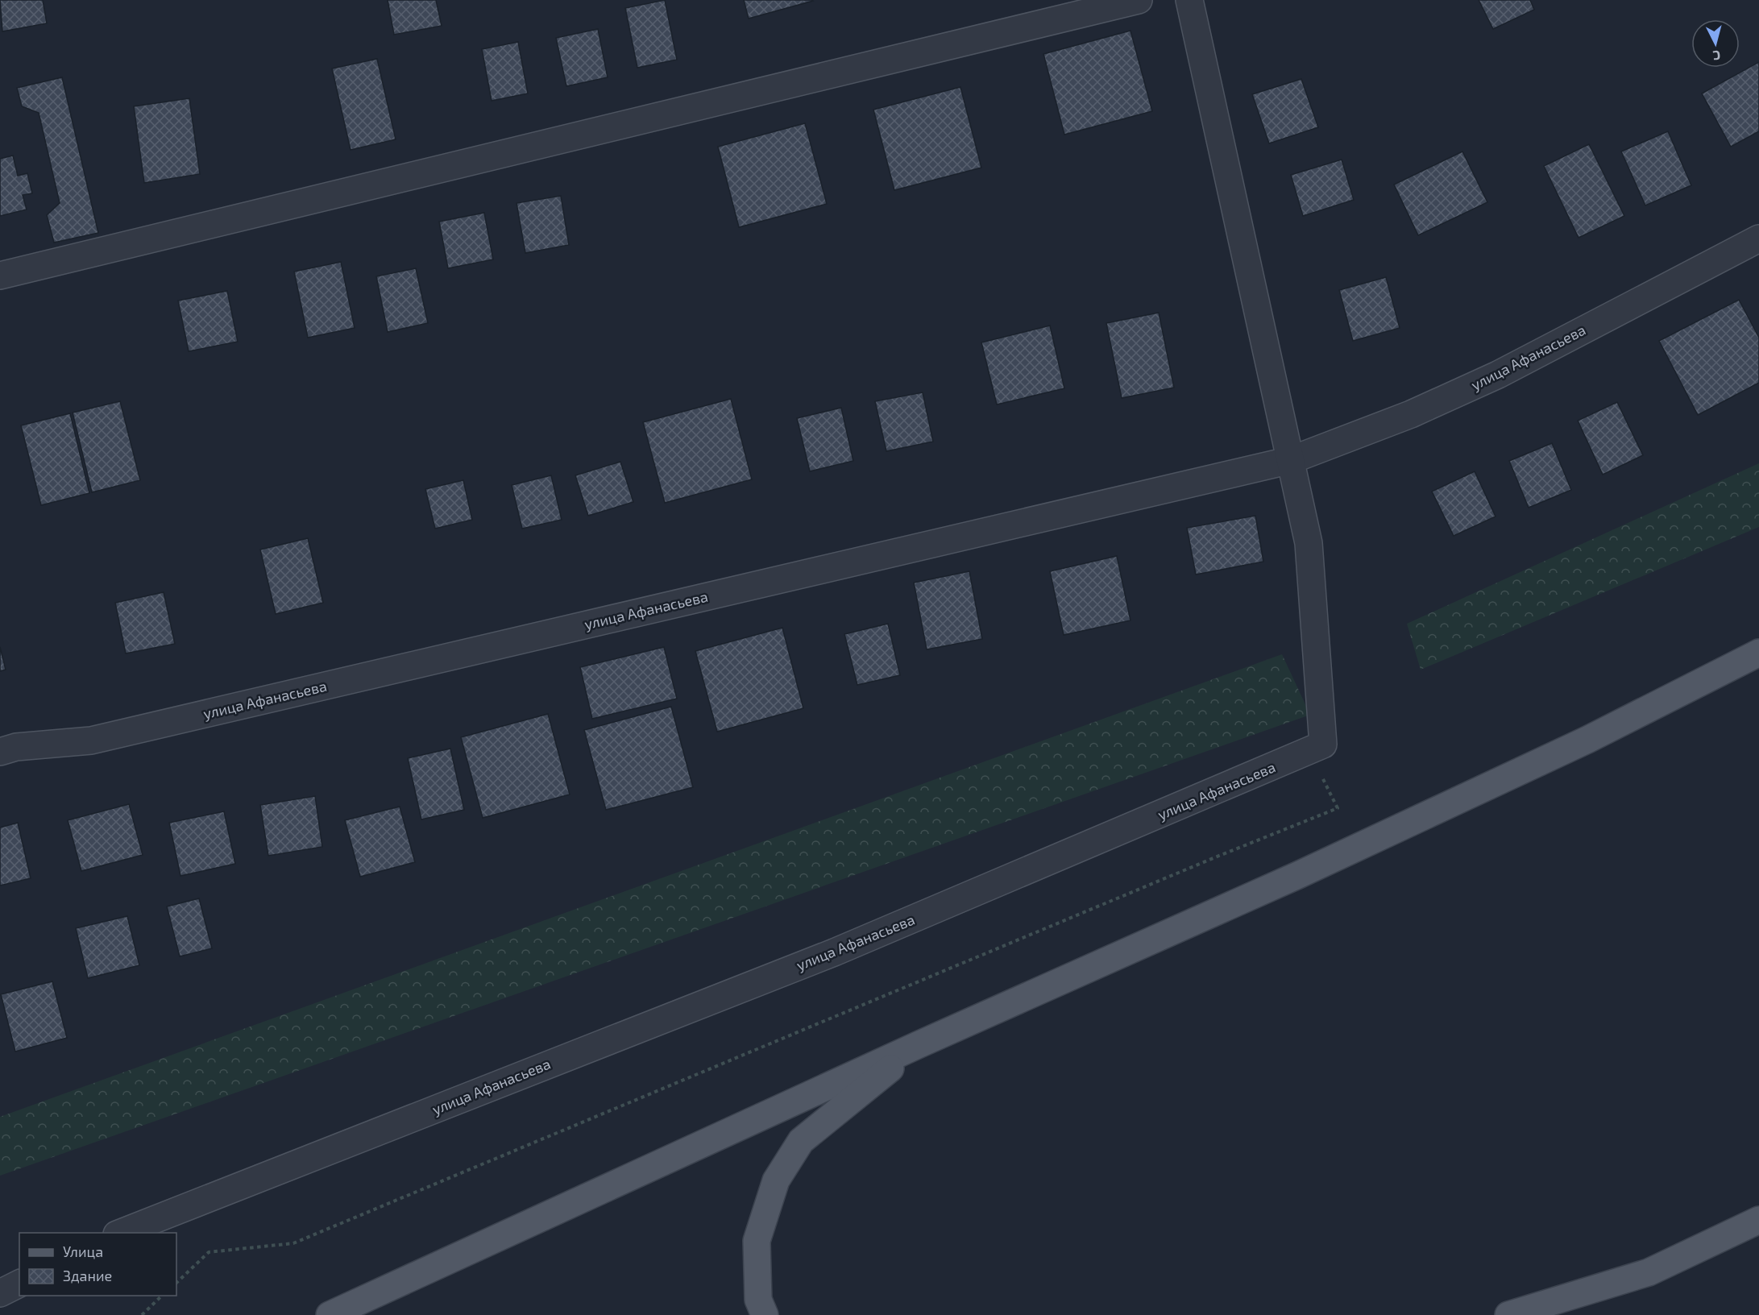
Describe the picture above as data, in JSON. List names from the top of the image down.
{
  "streets": {
    "street": ["улица Афанасьева"]
  },
  "legend": ["Улица", "Здание"],
  "north": "bottom"
}
